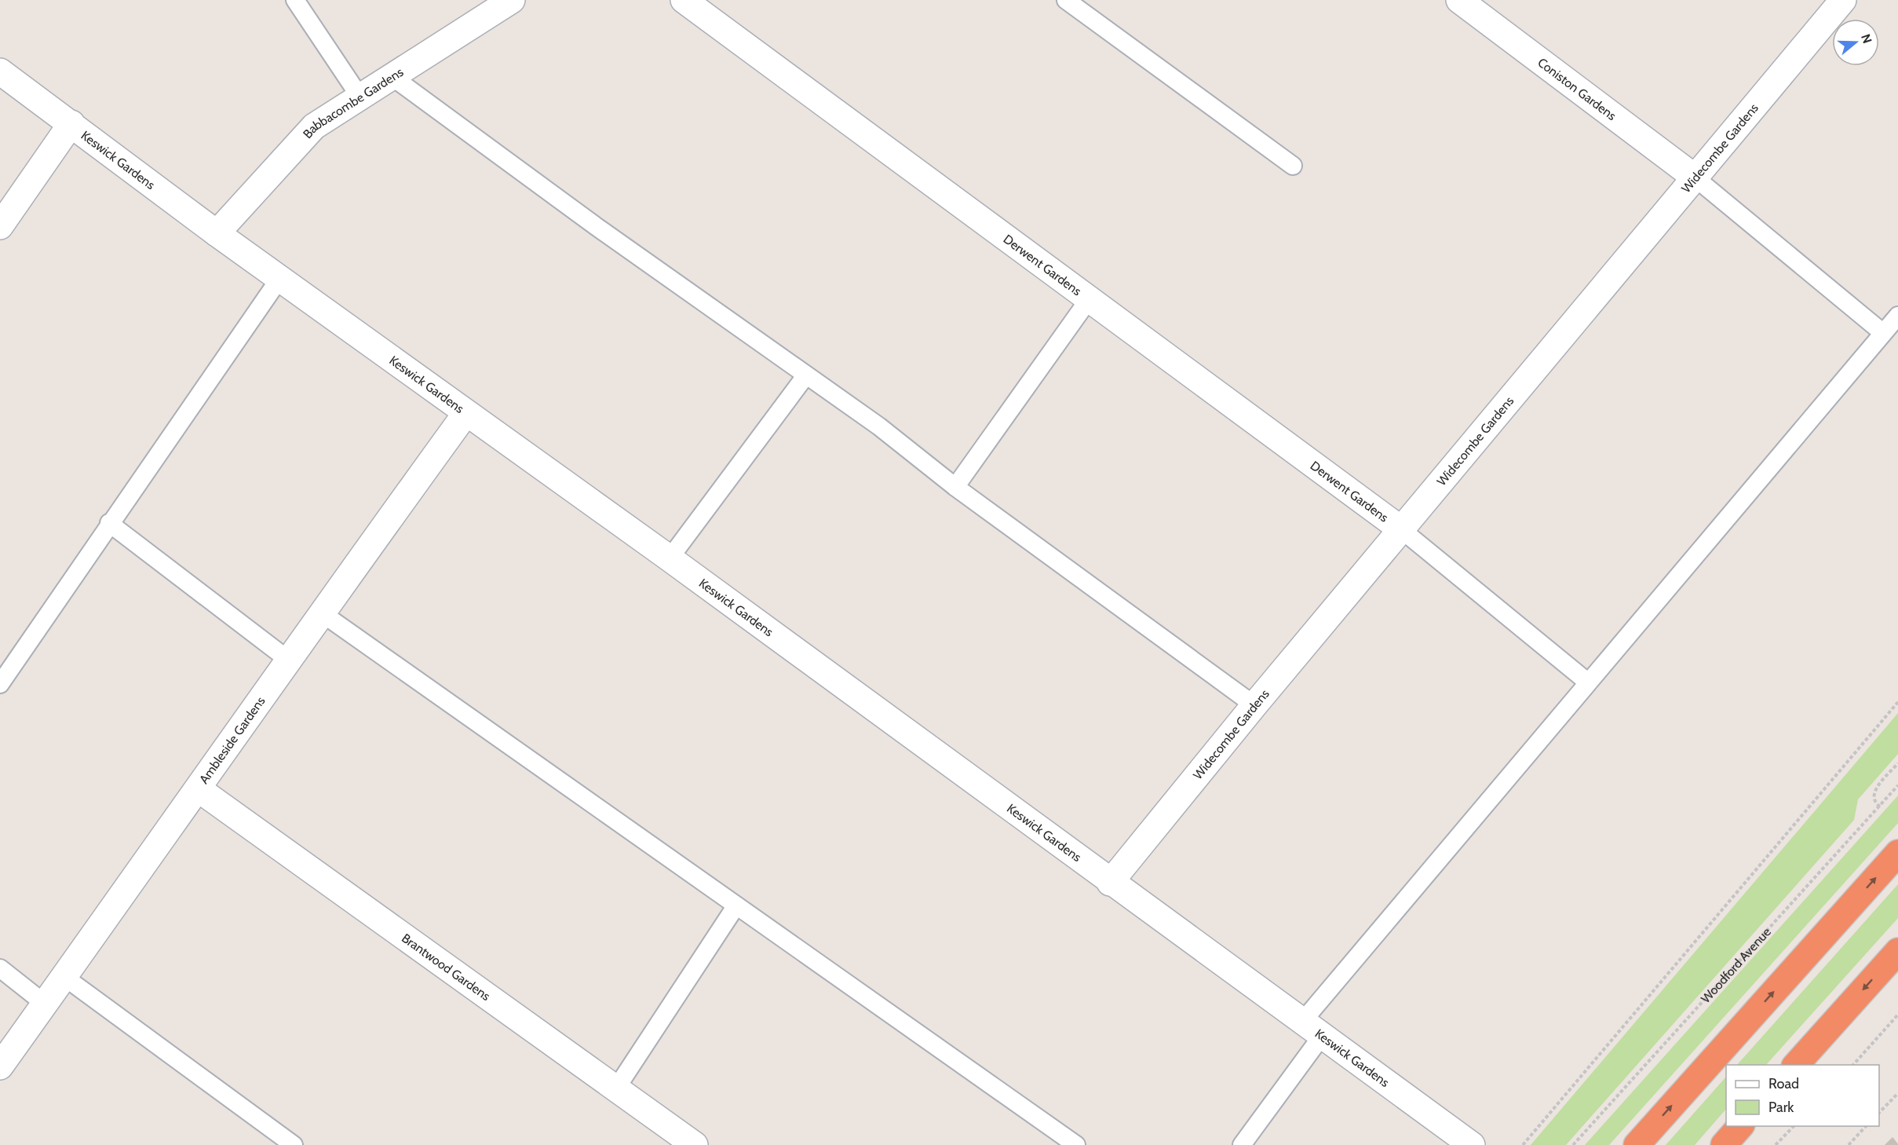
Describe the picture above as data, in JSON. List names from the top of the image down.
{
  "streets": {
    "street": [
      "Coniston Gardens",
      "Babbacombe Gardens",
      "Widecombe Gardens",
      "Keswick Gardens",
      "Derwent Gardens",
      "Ambleside Gardens",
      "Brantwood Gardens"
    ],
    "path": ["Woodford Avenue"]
  },
  "crossings": [
    ["Coniston Gardens", "Widecombe Gardens"],
    ["Babbacombe Gardens", "Keswick Gardens"],
    ["Widecombe Gardens", "Keswick Gardens"],
    ["Widecombe Gardens", "Derwent Gardens"],
    ["Keswick Gardens", "Ambleside Gardens"],
    ["Ambleside Gardens", "Brantwood Gardens"]
  ],
  "legend": ["Road", "Park"],
  "north": "right"
}
